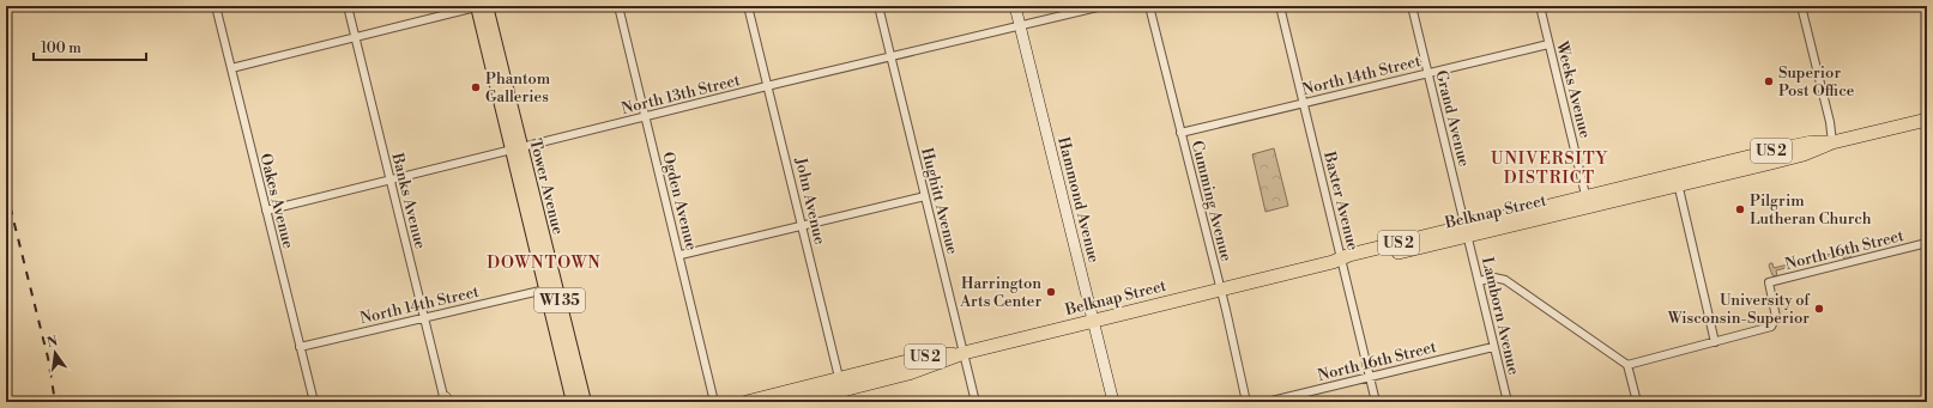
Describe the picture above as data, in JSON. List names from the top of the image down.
{
  "streets": {
    "highway": ["US 2", "Belknap Street"],
    "main road": ["Tower Avenue", "WI 35"],
    "street": [
      "North 14th Street",
      "Weeks Avenue",
      "North 13th Street",
      "Grand Avenue",
      "Hammond Avenue",
      "Oakes Avenue",
      "Banks Avenue",
      "Ogden Avenue",
      "John Avenue",
      "Hughitt Avenue",
      "Cumming Avenue",
      "Baxter Avenue",
      "North 16th Street",
      "Lamborn Avenue"
    ]
  },
  "crossings": [
    ["North 14th Street", "Weeks Avenue"],
    ["North 14th Street", "Grand Avenue"],
    ["North 14th Street", "Tower Avenue"],
    ["North 14th Street", "Oakes Avenue"],
    ["North 14th Street", "Banks Avenue"],
    ["North 14th Street", "Cumming Avenue"],
    ["North 14th Street", "Baxter Avenue"],
    ["Weeks Avenue", "Belknap Street"],
    ["North 13th Street", "Tower Avenue"],
    ["North 13th Street", "Hammond Avenue"],
    ["North 13th Street", "Oakes Avenue"],
    ["North 13th Street", "Banks Avenue"],
    ["North 13th Street", "Ogden Avenue"],
    ["North 13th Street", "John Avenue"],
    ["North 13th Street", "Hughitt Avenue"],
    ["Grand Avenue", "Belknap Street"],
    ["Grand Avenue", "Lamborn Avenue"],
    ["Hammond Avenue", "Belknap Street"],
    ["John Avenue", "Belknap Street"],
    ["Hughitt Avenue", "Belknap Street"],
    ["Cumming Avenue", "Belknap Street"],
    ["Baxter Avenue", "Belknap Street"],
    ["Baxter Avenue", "North 16th Street"],
    ["Belknap Street", "Lamborn Avenue"],
    ["North 16th Street", "Lamborn Avenue"]
  ],
  "districts": ["UNIVERSITY DISTRICT", "DOWNTOWN"],
  "places": [
    "Superior Post Office",
    "Phantom Galleries",
    "Pilgrim Lutheran Church",
    "Harrington Arts Center",
    "University of Wisconsin-Superior"
  ],
  "scale_bar": "100 m",
  "north": "top"
}
